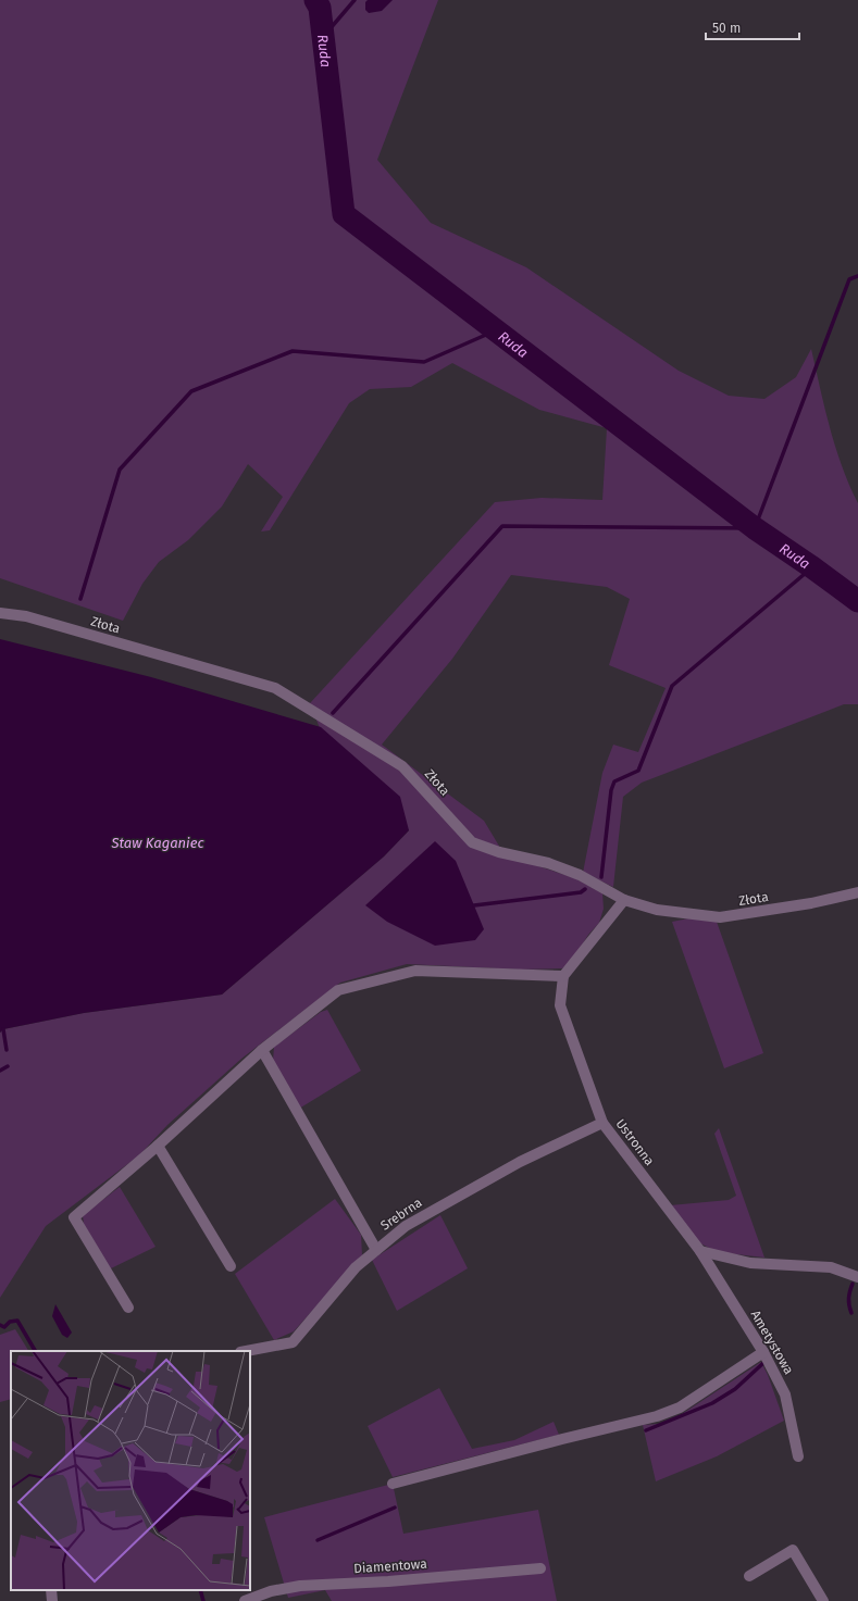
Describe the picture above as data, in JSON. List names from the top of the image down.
{
  "streets": {
    "street": [
      "Złota",
      "Ustronna",
      "Srebrna",
      "Ametystowa",
      "Diamentowa"
    ]
  },
  "crossings": [
    ["Ustronna", "Srebrna"],
    ["Ustronna", "Ametystowa"]
  ],
  "water": ["Ruda", "Staw Kaganiec"],
  "scale_bar": "50 m"
}
